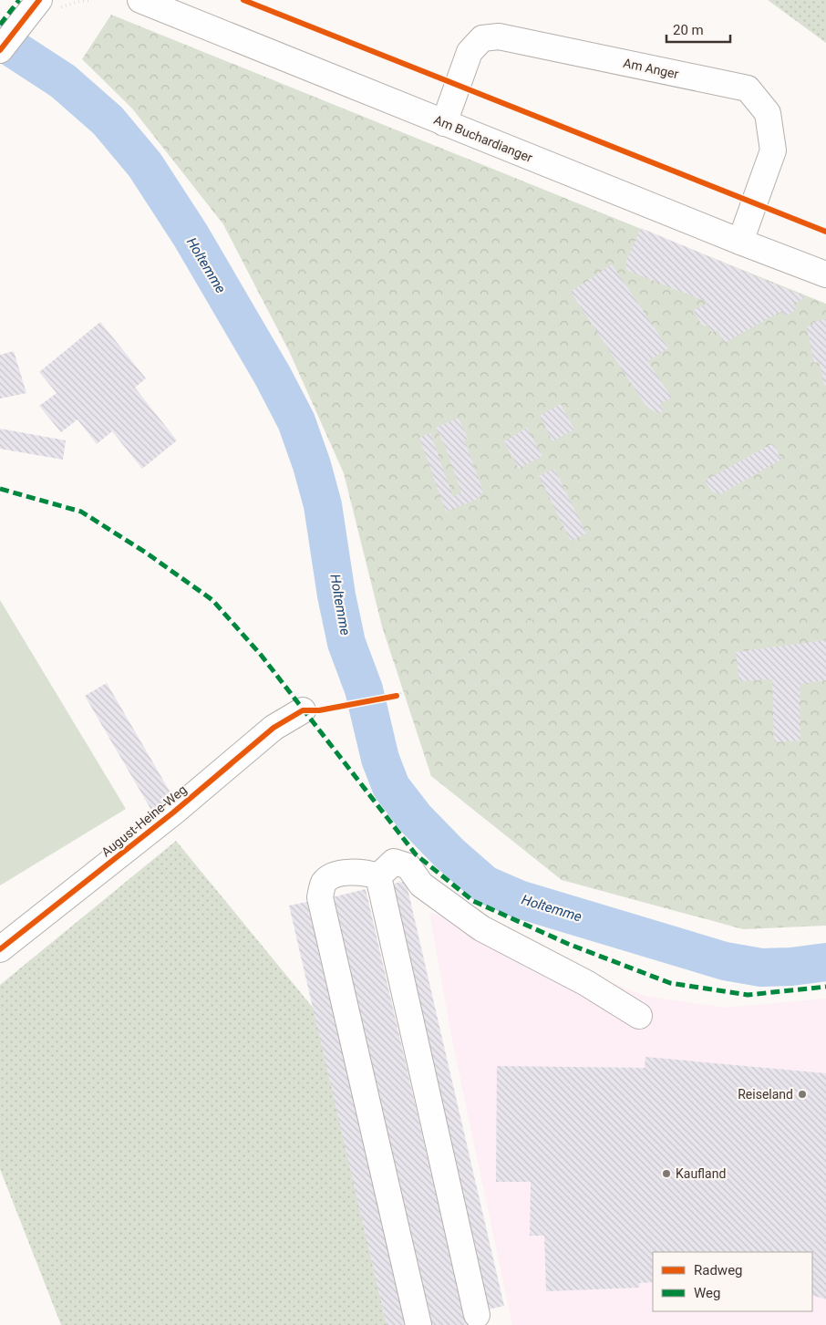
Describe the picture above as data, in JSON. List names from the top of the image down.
{
  "streets": {
    "main road": ["Am Anger", "Am Buchardianger", "August-Heine-Weg"]
  },
  "crossings": [
    ["Am Anger", "Am Buchardianger"]
  ],
  "water": ["Holtemme"],
  "places": ["Reiseland", "Kaufland"],
  "legend": ["Radweg", "Weg"],
  "scale_bar": "20 m"
}
